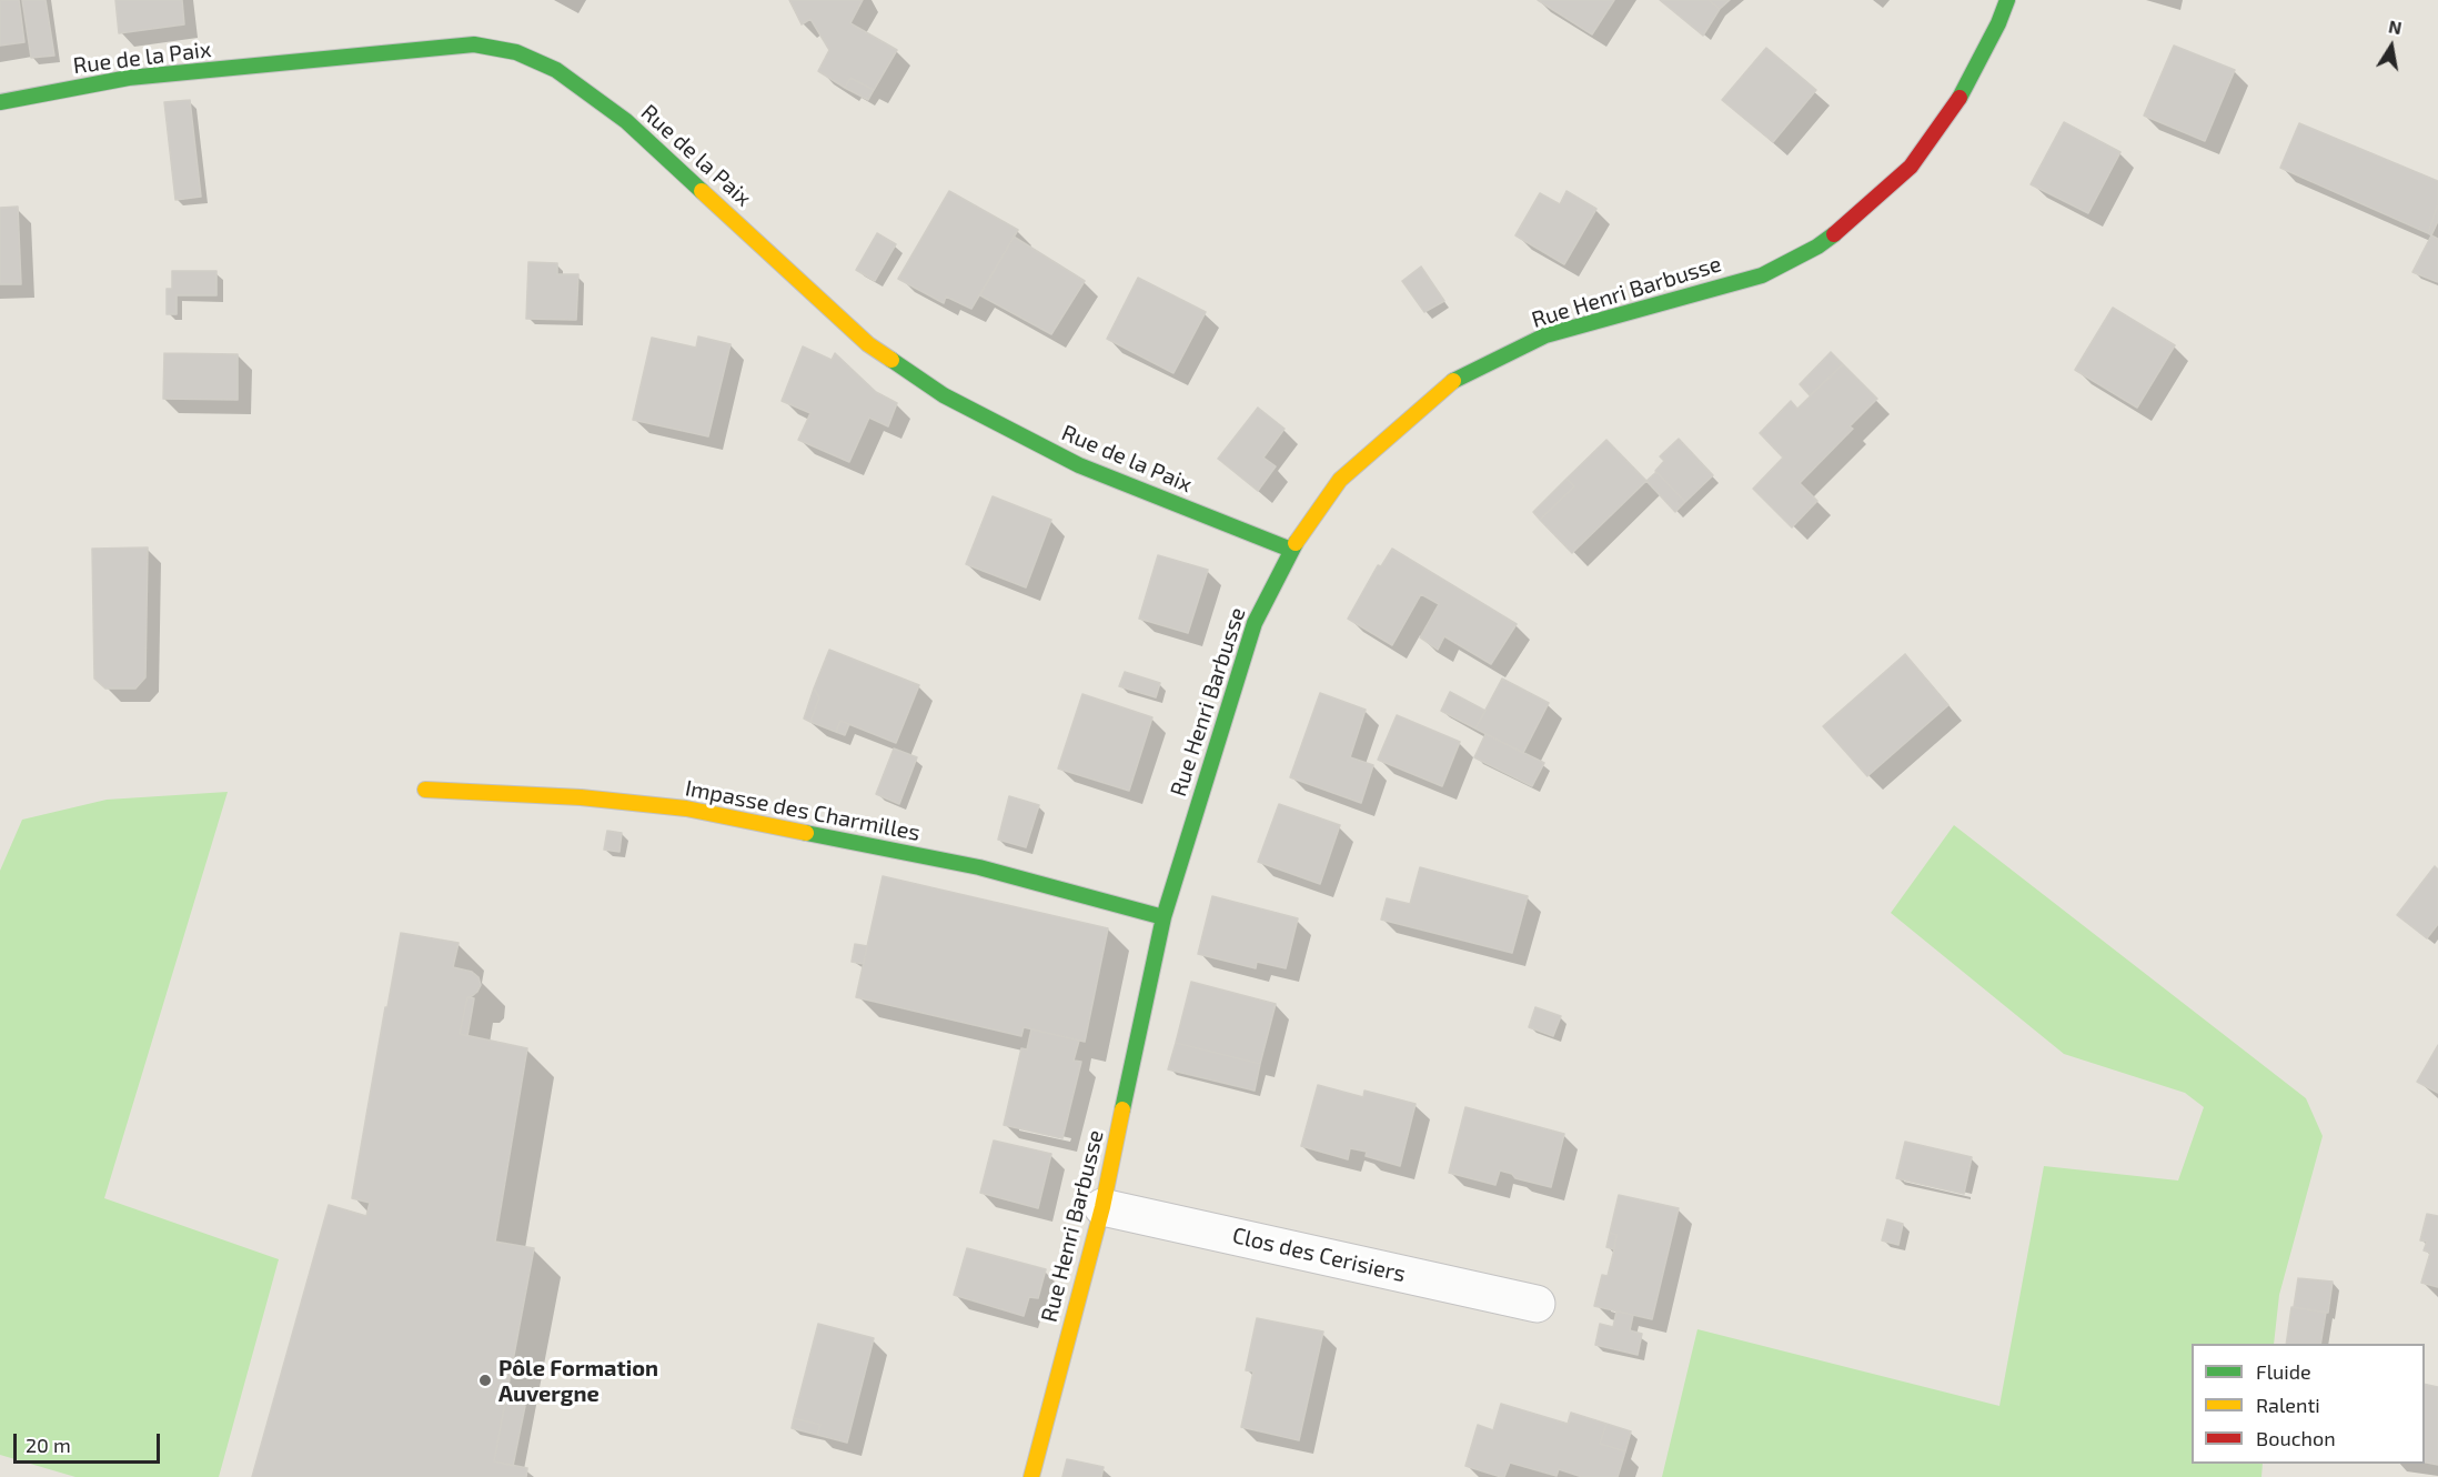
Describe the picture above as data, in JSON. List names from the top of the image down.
{
  "streets": {
    "street": [
      "Rue de la Paix",
      "Rue Henri Barbusse",
      "Impasse des Charmilles",
      "Clos des Cerisiers"
    ]
  },
  "crossings": [
    ["Rue de la Paix", "Rue Henri Barbusse"],
    ["Rue Henri Barbusse", "Impasse des Charmilles"],
    ["Rue Henri Barbusse", "Clos des Cerisiers"]
  ],
  "places": ["Pôle Formation Auvergne"],
  "legend": ["Fluide", "Ralenti", "Bouchon"],
  "scale_bar": "20 m",
  "north": "top"
}
